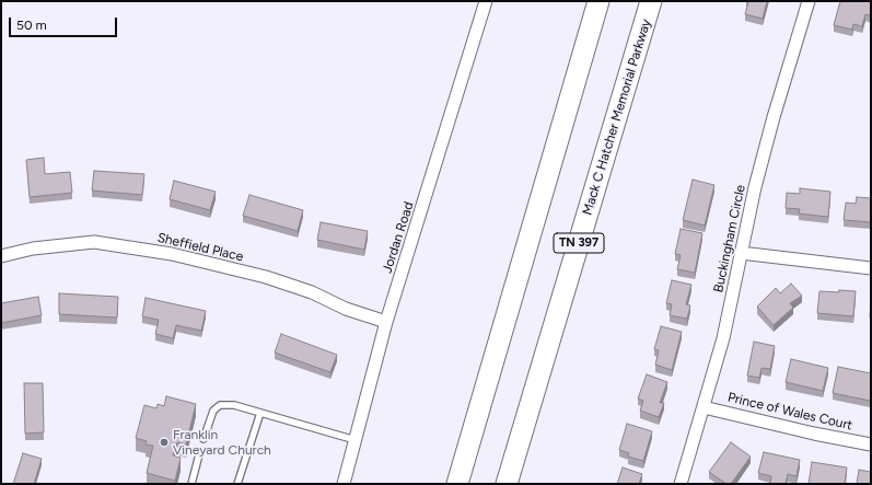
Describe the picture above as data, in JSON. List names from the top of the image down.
{
  "streets": {
    "highway": ["Mack C Hatcher Memorial Parkway", "TN 397"],
    "street": [
      "Jordan Road",
      "Buckingham Circle",
      "Sheffield Place",
      "Prince of Wales Court"
    ]
  },
  "crossings": [
    ["Jordan Road", "Sheffield Place"],
    ["Buckingham Circle", "Prince of Wales Court"]
  ],
  "places": ["Franklin Vineyard Church"],
  "scale_bar": "50 m"
}
